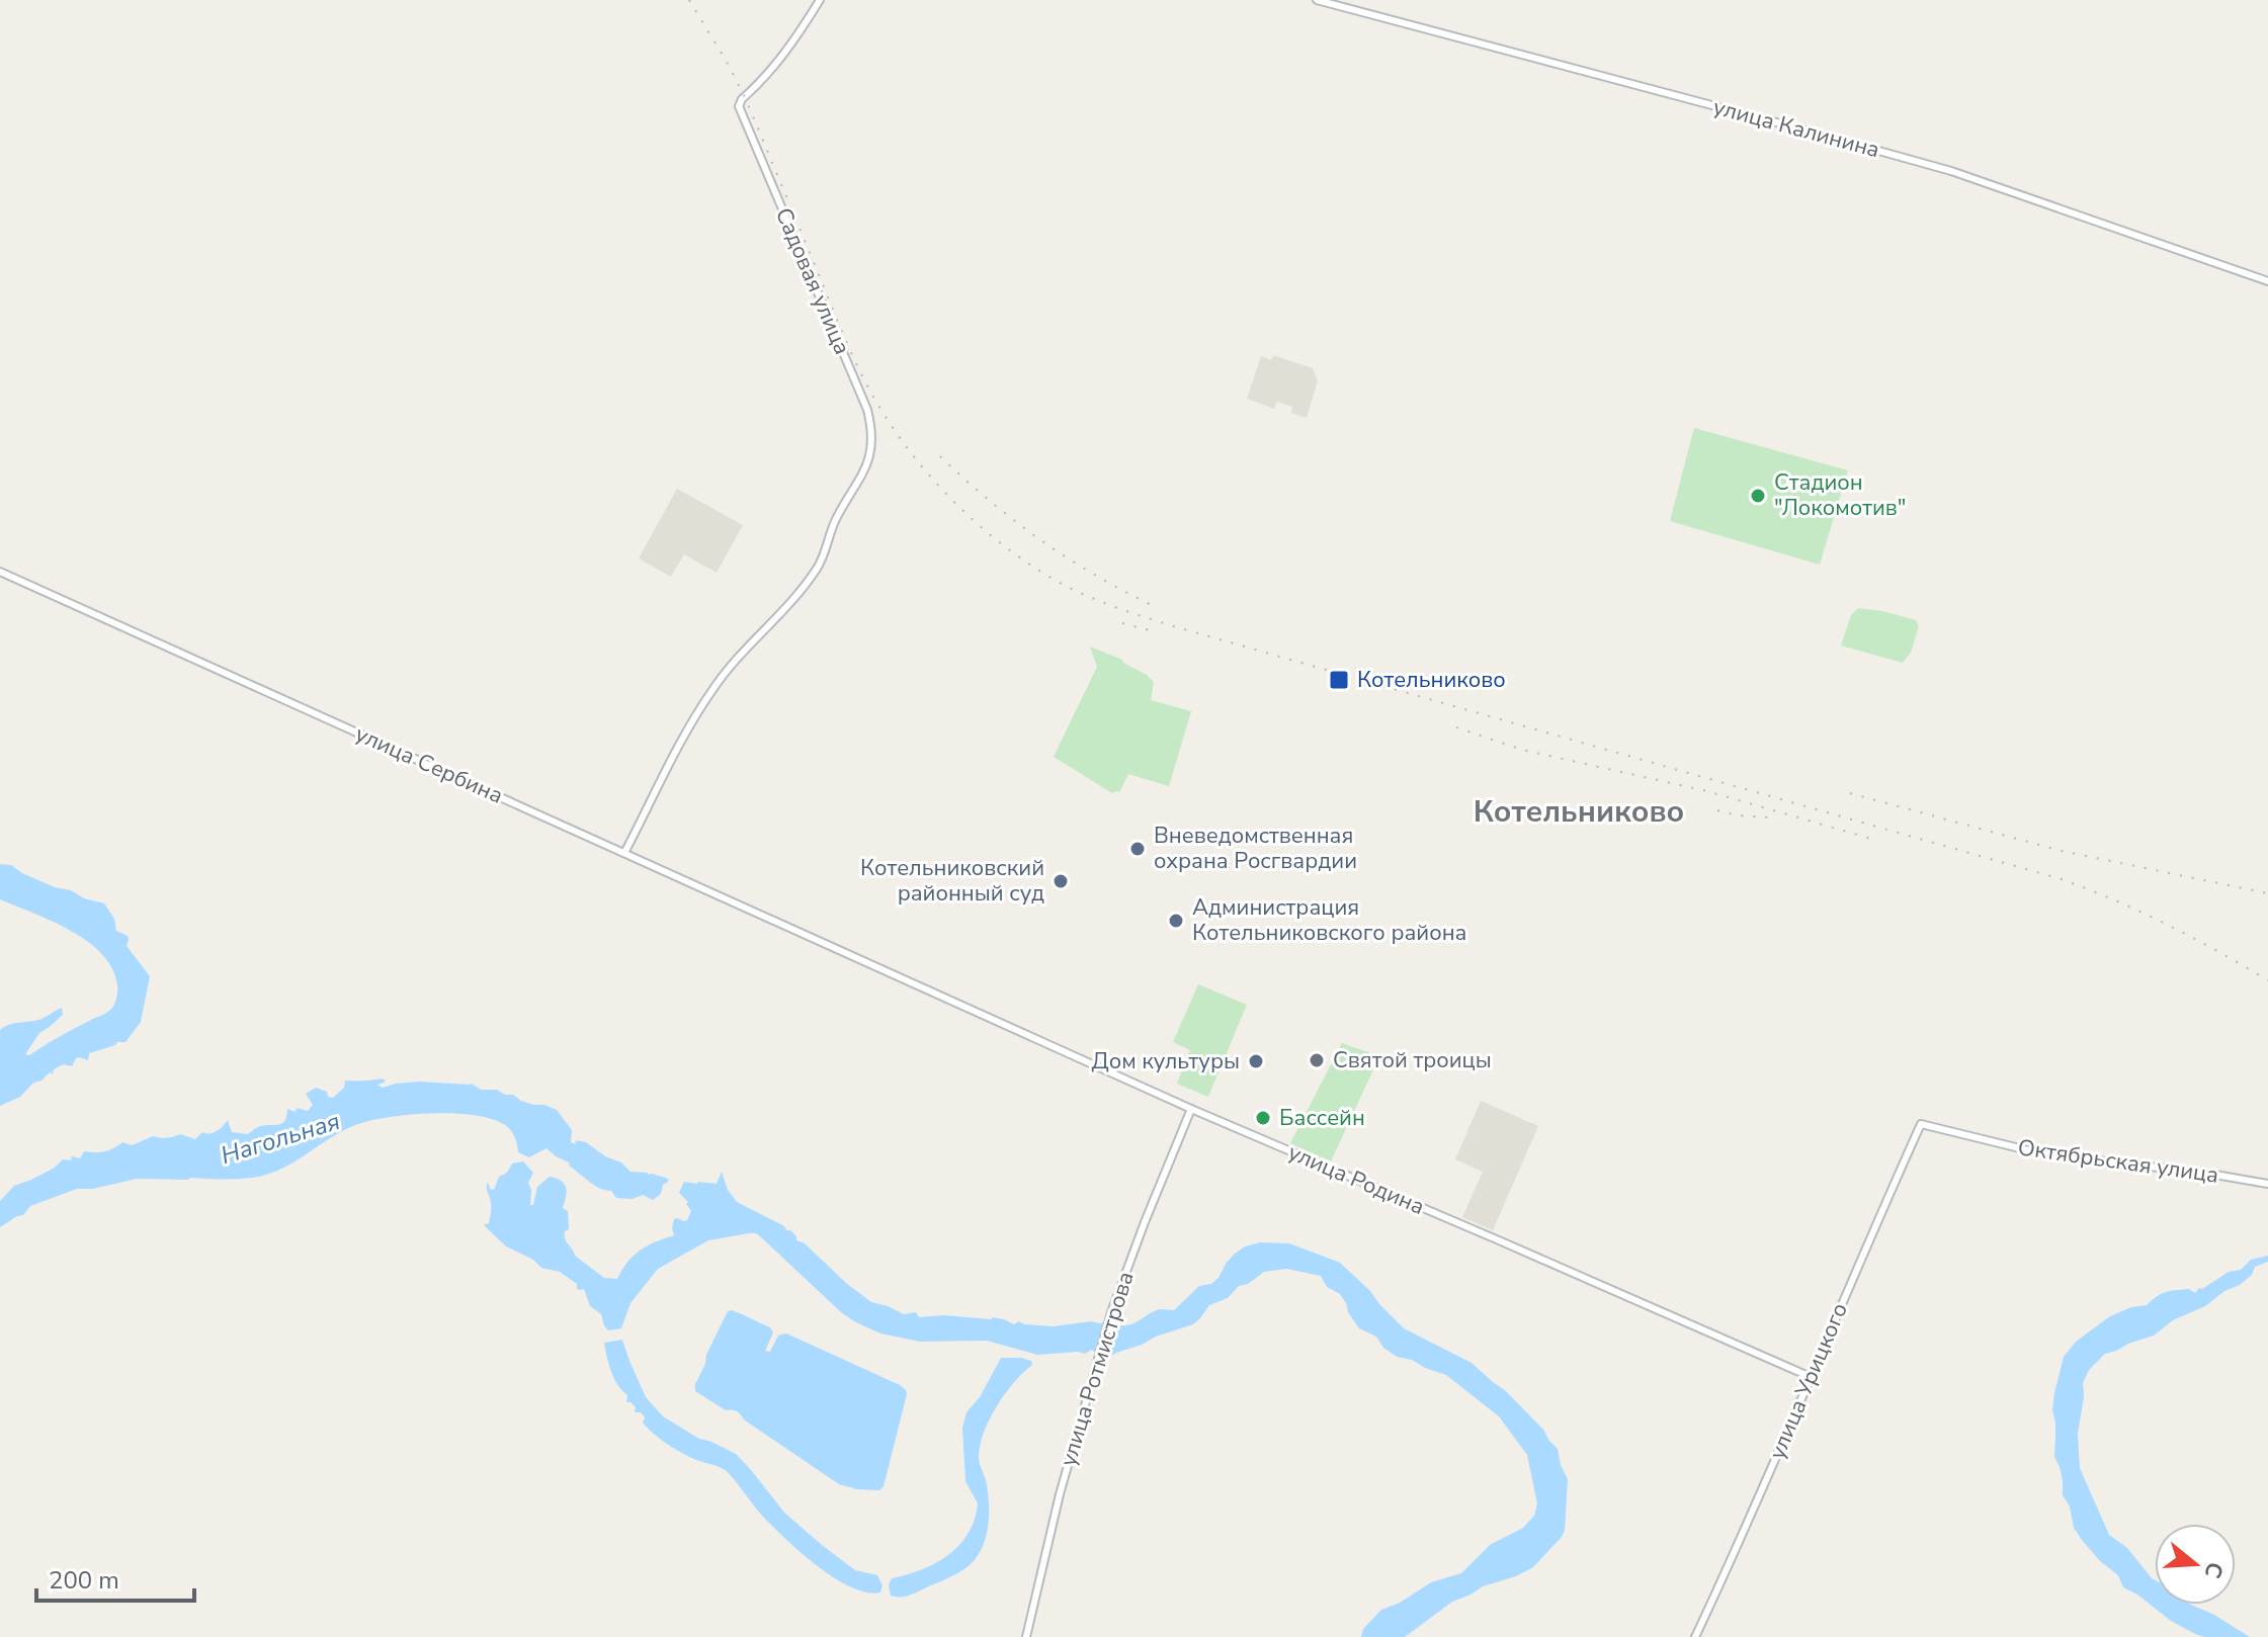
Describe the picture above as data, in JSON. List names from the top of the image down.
{
  "streets": {
    "street": [
      "улица Калинина",
      "Садовая улица",
      "улица Сербина",
      "Октябрьская улица",
      "улица Родина",
      "улица Ротмистрова",
      "улица Урицкого"
    ]
  },
  "crossings": [
    ["Садовая улица", "улица Сербина"],
    ["улица Сербина", "улица Родина"],
    ["Октябрьская улица", "улица Урицкого"],
    ["улица Родина", "улица Ротмистрова"],
    ["улица Родина", "улица Урицкого"]
  ],
  "districts": ["Котельниково"],
  "water": ["Нагольная"],
  "places": {
    "other": [
      "Стадион \"Локомотив\"",
      "Вневедомственная охрана Росгвардии",
      "Котельниковский районный суд",
      "Администрация Котельниковского района",
      "Святой троицы",
      "Дом культуры",
      "Бассейн"
    ],
    "transit": ["Котельниково"]
  },
  "scale_bar": "200 m",
  "north": "right"
}
